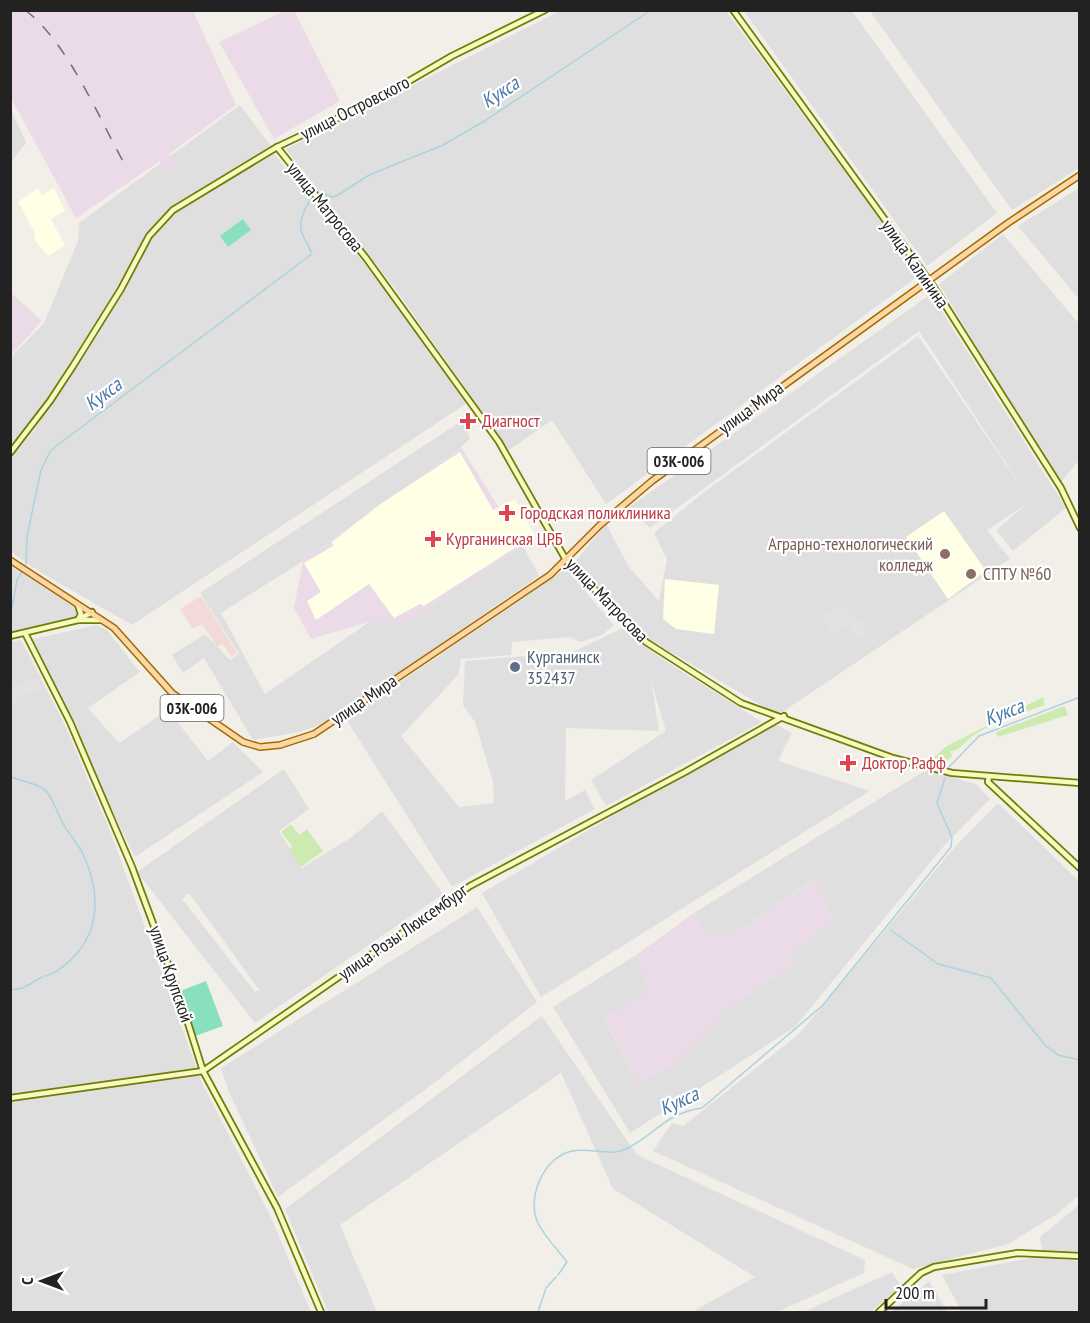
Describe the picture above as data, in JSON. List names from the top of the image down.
{
  "streets": {
    "main road": ["улица Мира", "03К-006"],
    "street": [
      "улица Островского",
      "улица Матросова",
      "улица Калинина",
      "улица Розы Люксембург",
      "улица Крупской"
    ]
  },
  "crossings": [
    ["улица Островского", "улица Матросова"],
    ["улица Матросова", "улица Мира"],
    ["улица Матросова", "улица Розы Люксембург"],
    ["улица Калинина", "улица Мира"],
    ["улица Мира", "03К-006"],
    ["улица Розы Люксембург", "улица Крупской"]
  ],
  "water": ["Кукса"],
  "places": {
    "health": [
      "Диагност",
      "Городская поликлиника",
      "Курганинская ЦРБ",
      "Доктор Рафф"
    ],
    "other": ["Аграрно-технологический колледж", "СПТУ №60", "Курганинск 352437"]
  },
  "scale_bar": "200 m",
  "north": "left"
}
